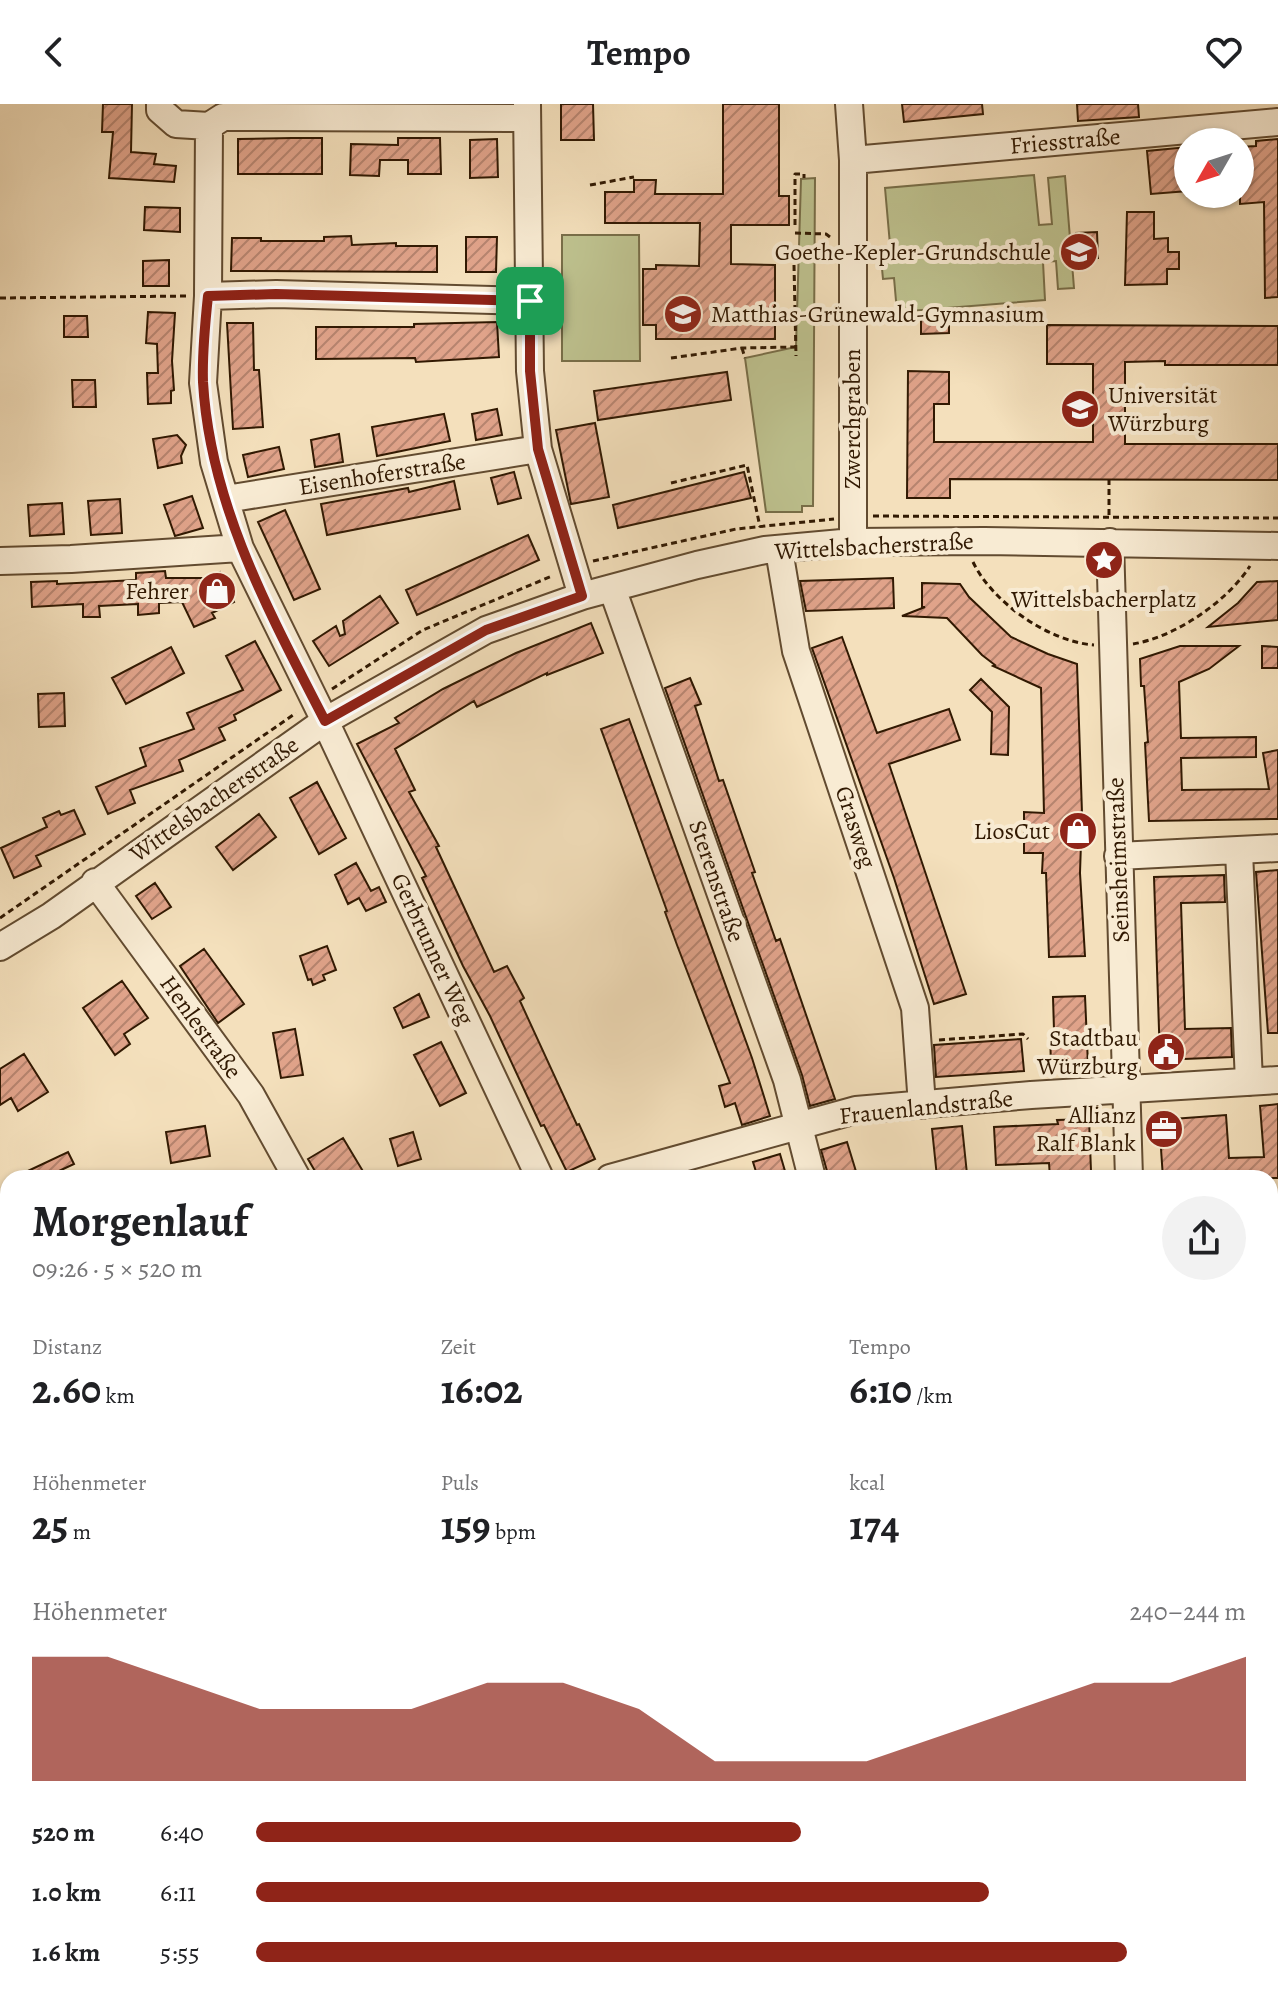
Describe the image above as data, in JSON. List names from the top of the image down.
{
  "streets": {
    "street": [
      "Friesstraße",
      "Zwerchgraben",
      "Eisenhoferstraße",
      "Wittelsbacherstraße",
      "Grasweg",
      "Seinsheimstraße",
      "Sterenstraße",
      "Gerbrunner Weg",
      "Henlestraße",
      "Frauenlandstraße"
    ]
  },
  "crossings": [
    ["Friesstraße", "Zwerchgraben"],
    ["Zwerchgraben", "Wittelsbacherstraße"],
    ["Eisenhoferstraße", "Gerbrunner Weg"],
    ["Wittelsbacherstraße", "Grasweg"],
    ["Wittelsbacherstraße", "Seinsheimstraße"],
    ["Wittelsbacherstraße", "Sterenstraße"],
    ["Wittelsbacherstraße", "Gerbrunner Weg"],
    ["Wittelsbacherstraße", "Henlestraße"],
    ["Grasweg", "Frauenlandstraße"],
    ["Seinsheimstraße", "Frauenlandstraße"],
    ["Sterenstraße", "Frauenlandstraße"]
  ],
  "places": {
    "school or university": ["Goethe-Kepler-Grundschule", "Matthias-Grünewald-Gymnasium", "Universität Würzburg"],
    "place": ["Wittelsbacherplatz"],
    "shop": ["Fehrer", "LiosCut"],
    "public building": ["Stadtbau Würzburg"],
    "office": ["Allianz Ralf Blank"]
  },
  "north": "bottom left",
  "page": {
    "header": "Tempo",
    "heading": ["Morgenlauf", "09:26 · 5 × 520 m"],
    "stats": [
      ["Distanz", "2.60 km"],
      ["Zeit", "16:02"],
      ["Tempo", "6:10 /km"],
      ["Höhenmeter", "25 m"],
      ["Puls", "159 bpm"],
      ["kcal", "174"]
    ],
    "chart": ["Höhenmeter", "240–244 m"],
    "list": [
      {
        "name": "520 m",
        "note": "6:40"
      },
      {
        "name": "1.0 km",
        "note": "6:11"
      },
      {
        "name": "1.6 km",
        "note": "5:55"
      }
    ]
  }
}
